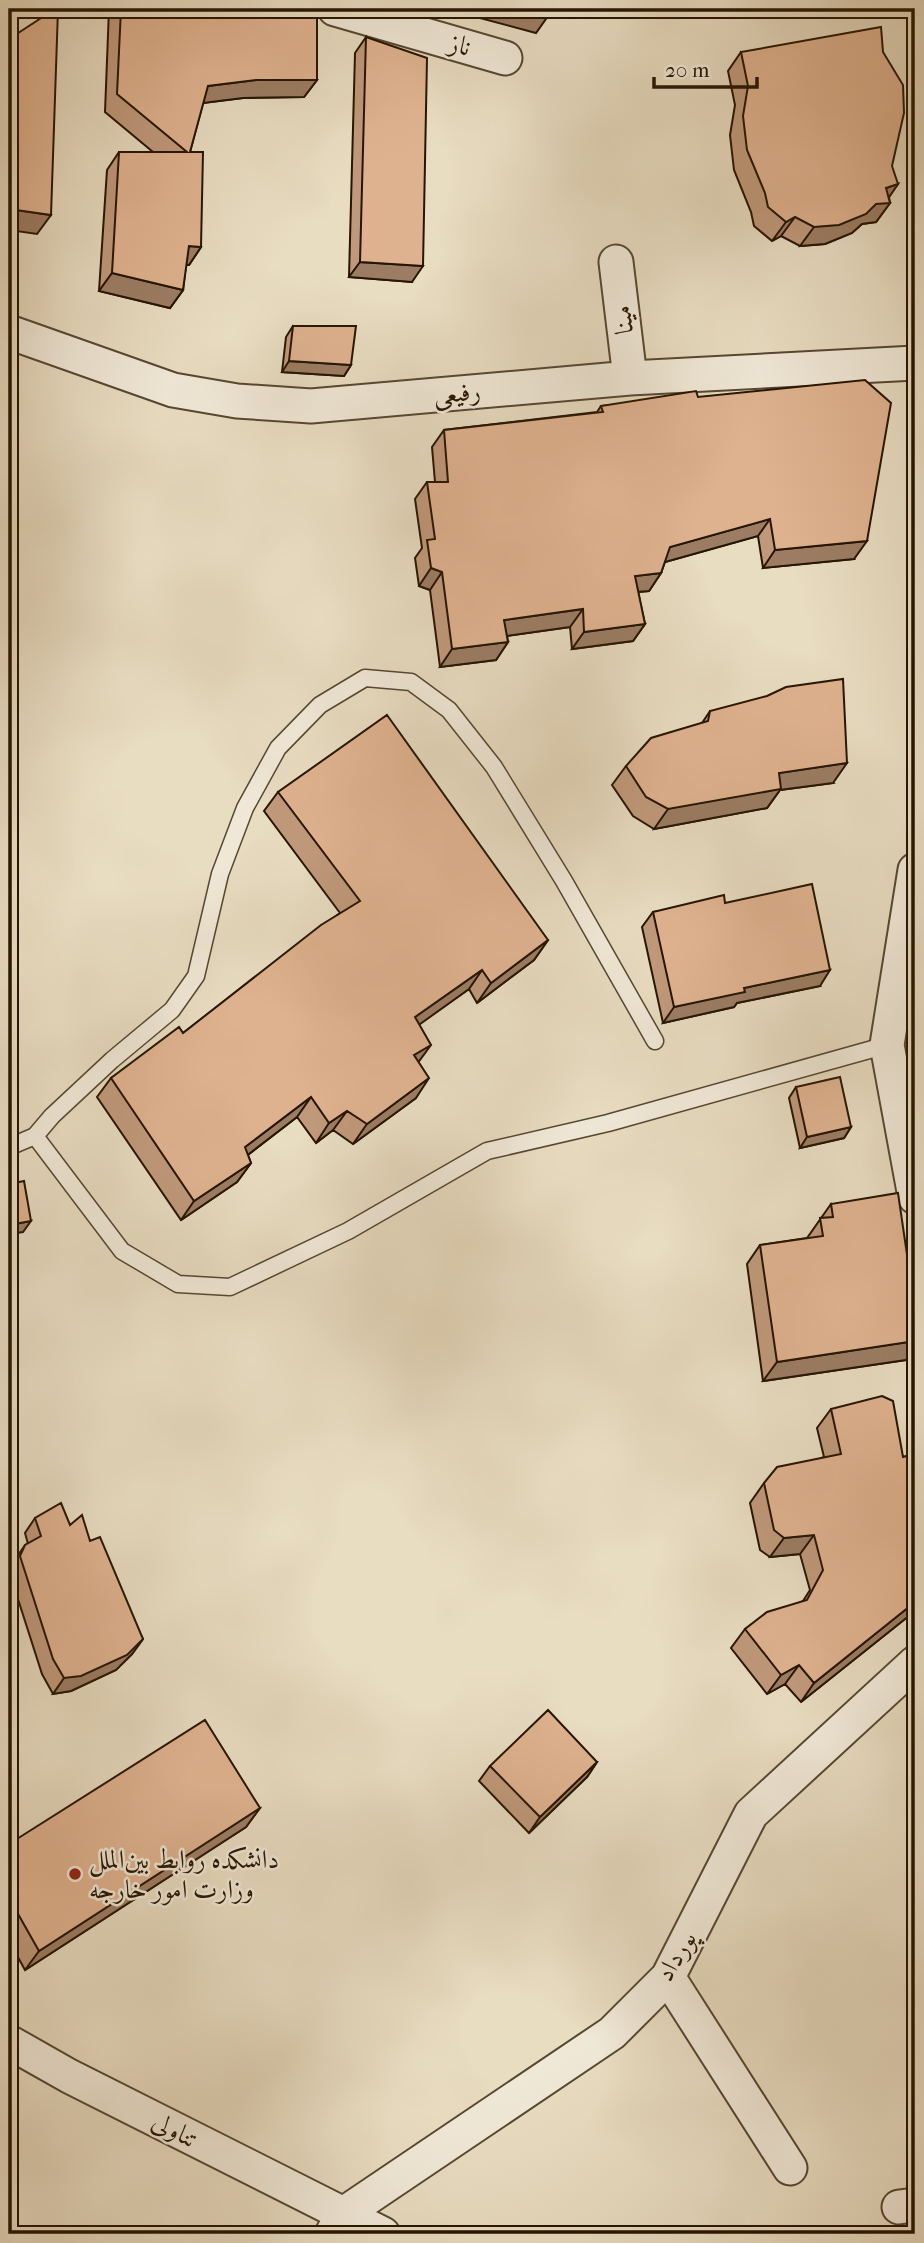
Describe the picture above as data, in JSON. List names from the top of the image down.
{
  "streets": {
    "street": [
      "ناز",
      "مینا",
      "رفیعی",
      "پورداد",
      "تناولی"
    ]
  },
  "crossings": [
    ["مینا", "رفیعی"],
    ["پورداد", "تناولی"]
  ],
  "places": ["دانشکده روابط بین‌الملل وزارت امور خارجه"],
  "scale_bar": "20 m"
}
